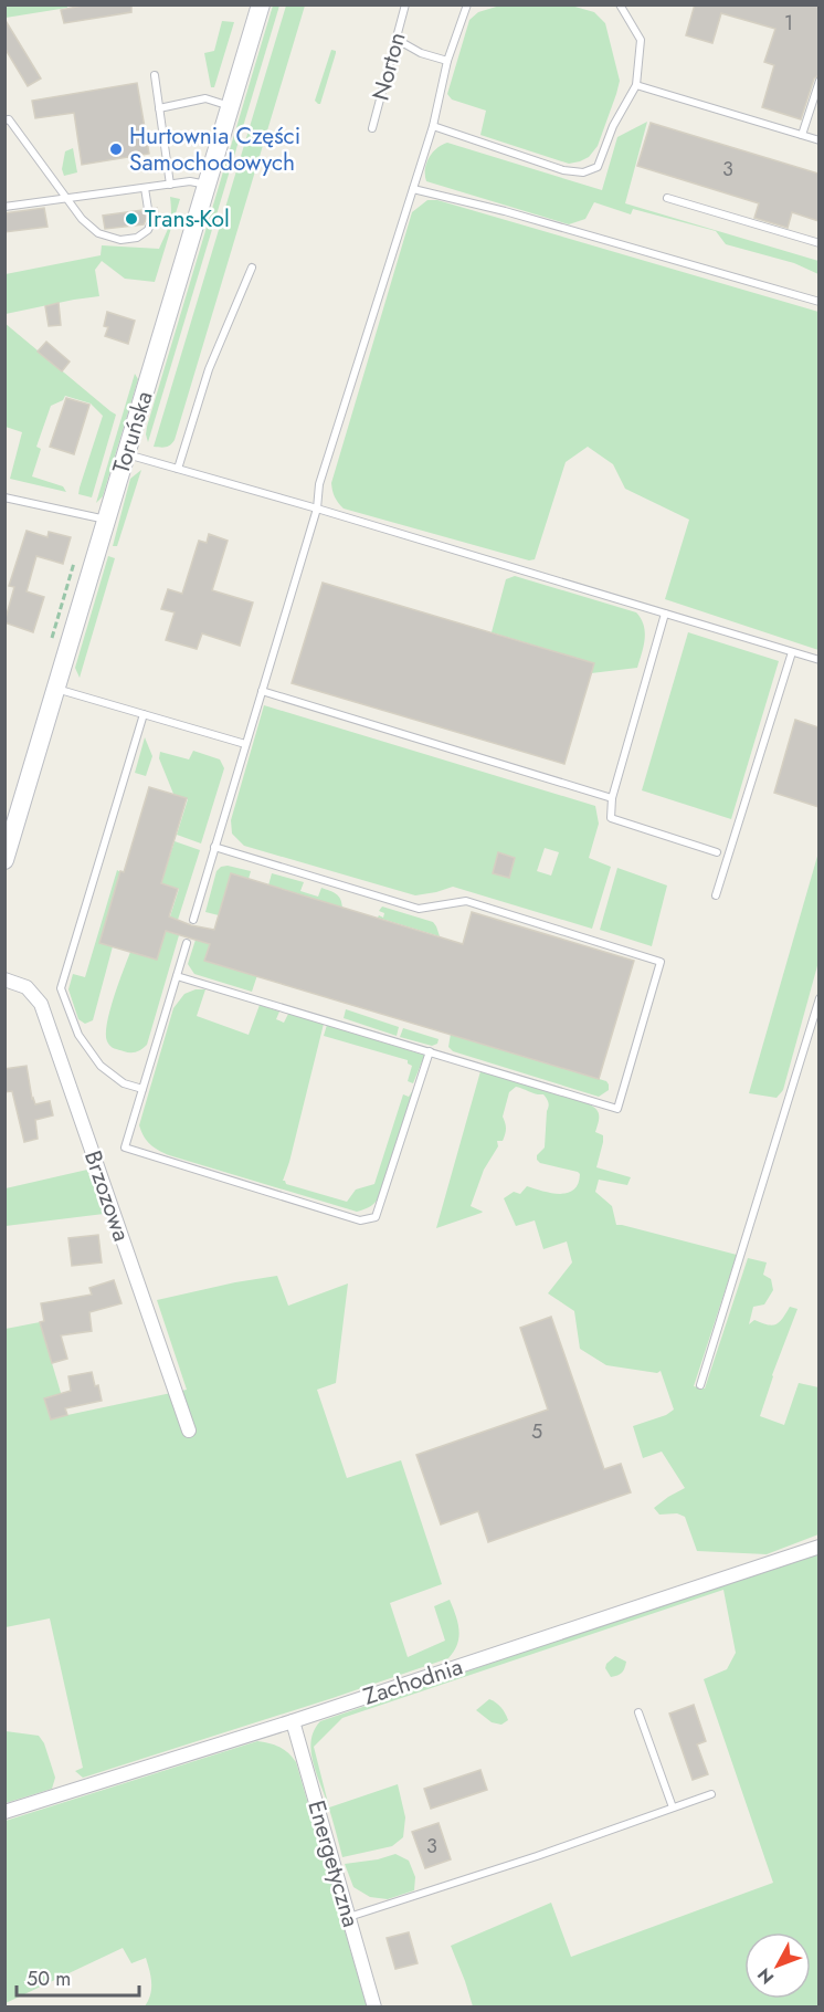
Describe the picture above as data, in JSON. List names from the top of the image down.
{
  "streets": {
    "street": [
      "Toruńska",
      "Brzozowa",
      "Zachodnia",
      "Energetyczna"
    ],
    "lane": ["Norton"]
  },
  "crossings": [
    ["Zachodnia", "Energetyczna"]
  ],
  "places": ["Hurtownia Części Samochodowych", "Trans-Kol"],
  "house_numbers": [
    "1",
    "3",
    "5",
    "3"
  ],
  "scale_bar": "50 m",
  "north": "bottom left"
}
